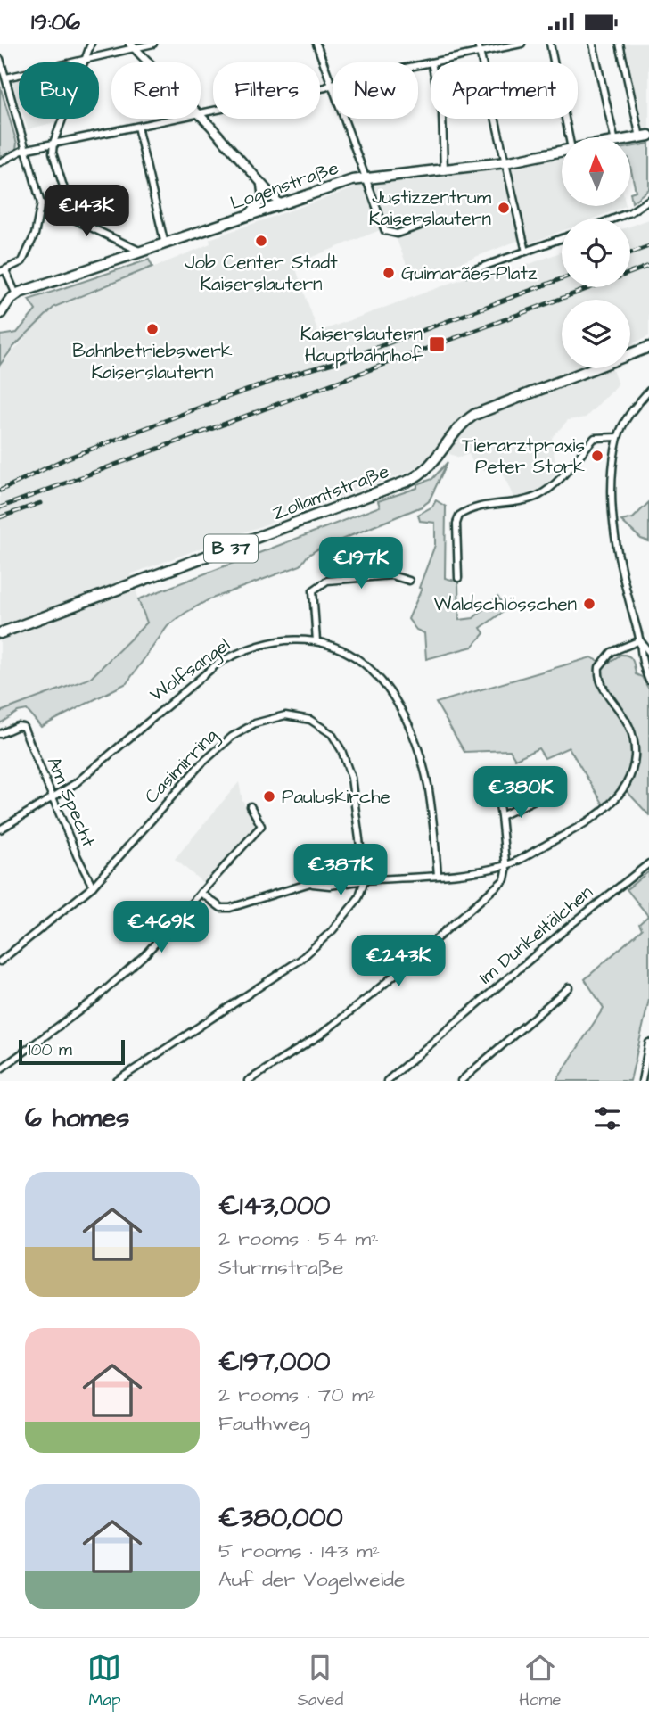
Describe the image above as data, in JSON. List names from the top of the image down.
{
  "streets": {
    "main road": ["Logenstraße", "Zollamtstraße", "B 37"],
    "street": [
      "Wolfsangel",
      "Casimirring",
      "Am Specht",
      "Im Dunkeltälchen"
    ]
  },
  "crossings": [
    ["Wolfsangel", "Am Specht"],
    ["Casimirring", "Am Specht"]
  ],
  "places": {
    "other": [
      "Justizzentrum Kaiserslautern",
      "Job Center Stadt Kaiserslautern",
      "Guimarães-Platz",
      "Bahnbetriebswerk Kaiserslautern",
      "Tierarztpraxis Peter Stork",
      "Waldschlösschen",
      "Pauluskirche"
    ],
    "transit": ["Kaiserslautern Hauptbahnhof"]
  },
  "scale_bar": "100 m",
  "north": "top",
  "page": {
    "status": "19:06",
    "chip": [
      "Buy",
      "Rent",
      "Filters",
      "New",
      "Apartment"
    ],
    "price": [
      "€143K",
      "€197K",
      "€380K",
      "€387K",
      "€469K",
      "€243K"
    ],
    "scale": "100 m",
    "heading": "6 homes",
    "list": [
      {
        "name": "€143,000",
        "note": "2 rooms · 54 m² · Sturmstraße"
      },
      {
        "name": "€197,000",
        "note": "2 rooms · 70 m² · Fauthweg"
      },
      {
        "name": "€380,000",
        "note": "5 rooms · 143 m² · Auf der Vogelweide"
      }
    ],
    "tabs": ["Map", "Saved", "Home"]
  }
}
